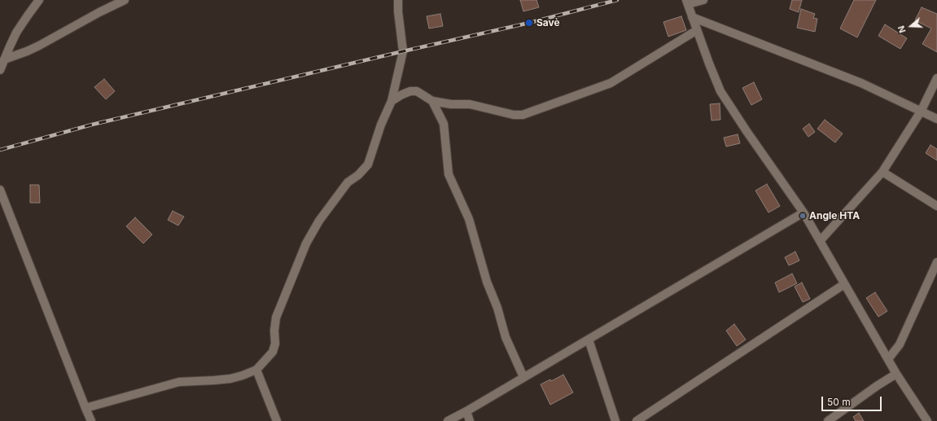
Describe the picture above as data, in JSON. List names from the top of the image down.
{
  "places": ["Savè", "Angle HTA"],
  "scale_bar": "50 m",
  "north": "left"
}
